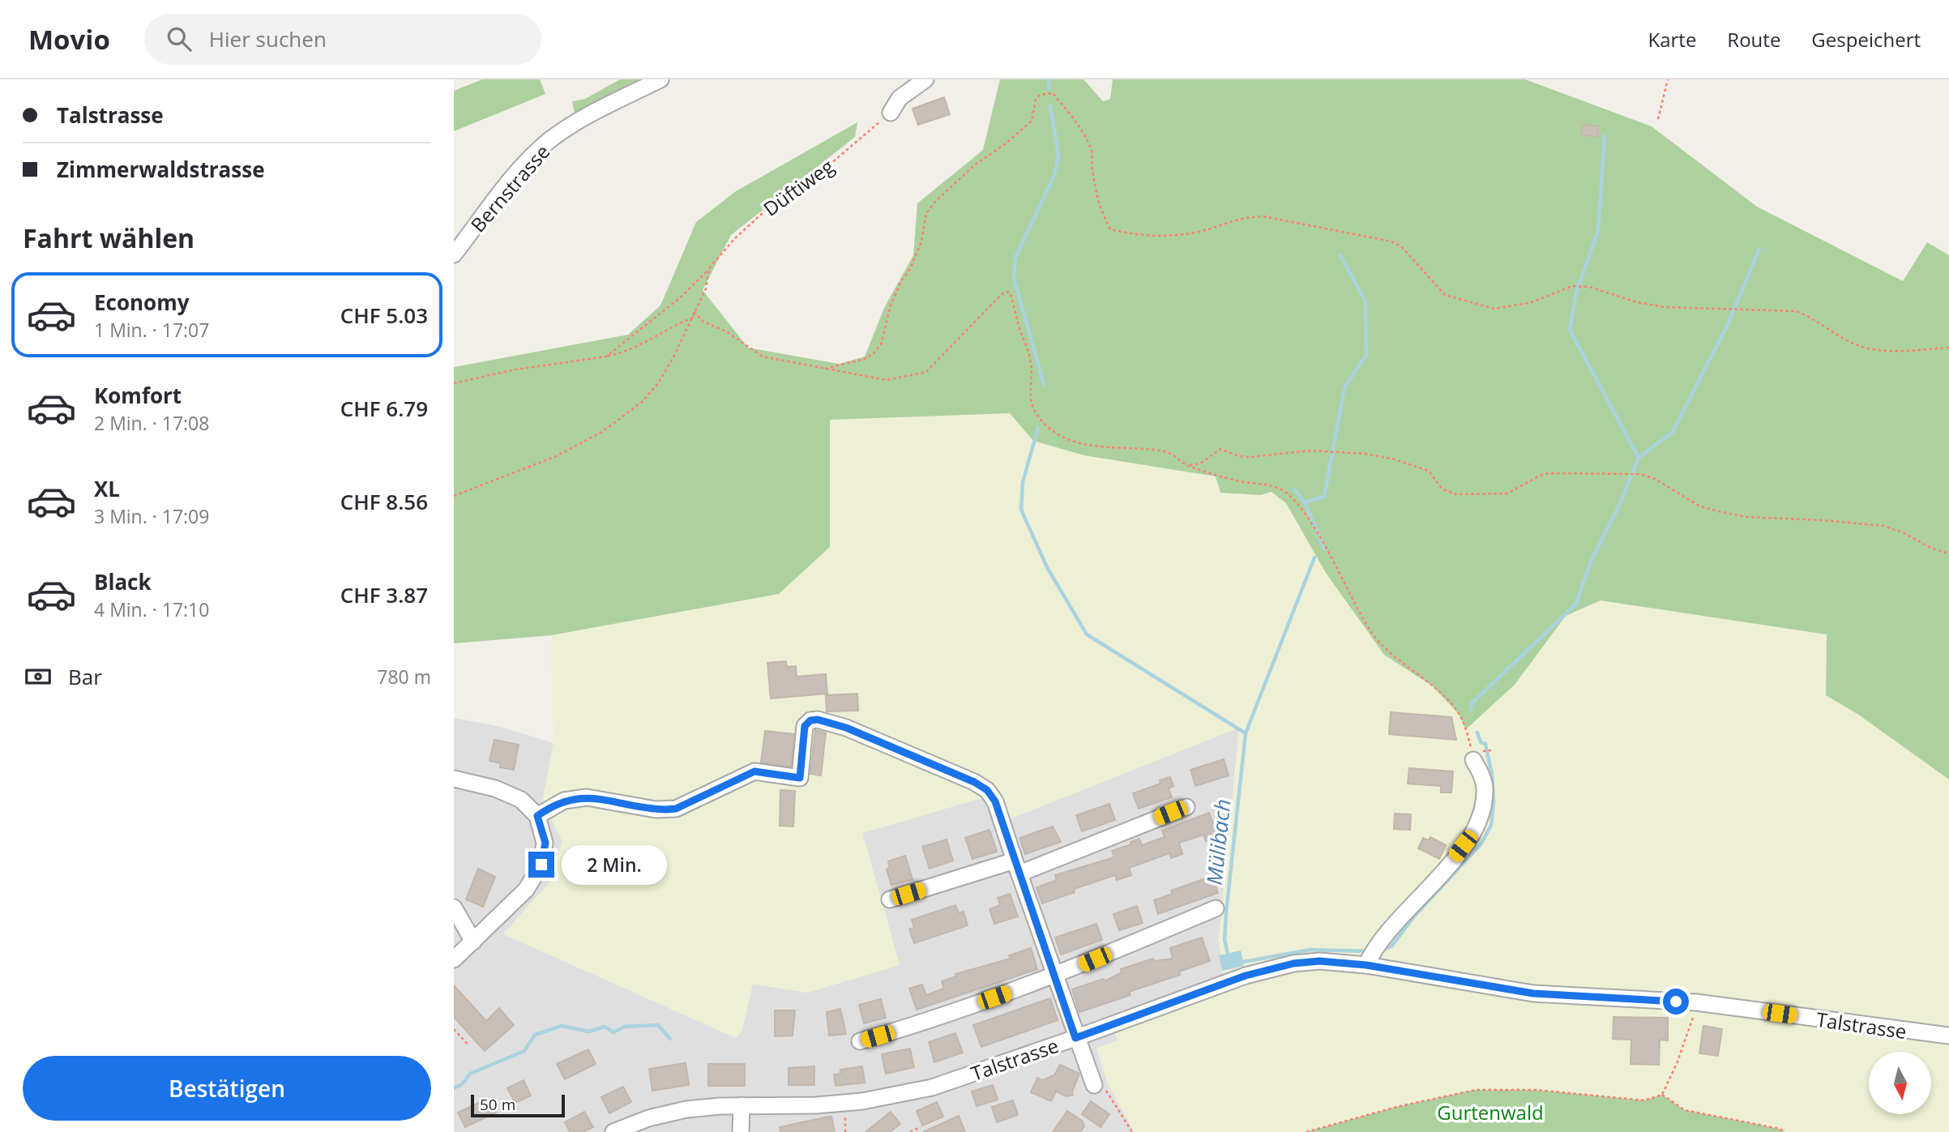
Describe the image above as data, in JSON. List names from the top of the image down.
{
  "streets": {
    "street": ["Bernstrasse", "Talstrasse"],
    "path": ["Düftiweg"]
  },
  "water": ["Mülibach"],
  "parks": ["Gurtenwald"],
  "scale_bar": "50 m",
  "north": "bottom",
  "page": {
    "header": "Movio",
    "search": "Hier suchen",
    "nav": ["Karte", "Route", "Gespeichert"],
    "banner": ["Talstrasse", "Zimmerwaldstrasse"],
    "heading": "Fahrt wählen",
    "list": [
      {
        "name": "Economy",
        "note": "1 Min. · 17:07",
        "value": "CHF 5.03"
      },
      {
        "name": "Komfort",
        "note": "2 Min. · 17:08",
        "value": "CHF 6.79"
      },
      {
        "name": "XL",
        "note": "3 Min. · 17:09",
        "value": "CHF 8.56"
      },
      {
        "name": "Black",
        "note": "4 Min. · 17:10",
        "value": "CHF 3.87"
      }
    ],
    "pay": ["Bar", "780 m"],
    "bubble": "2 Min.",
    "buttons": "Bestätigen",
    "scale": "50 m"
  }
}
